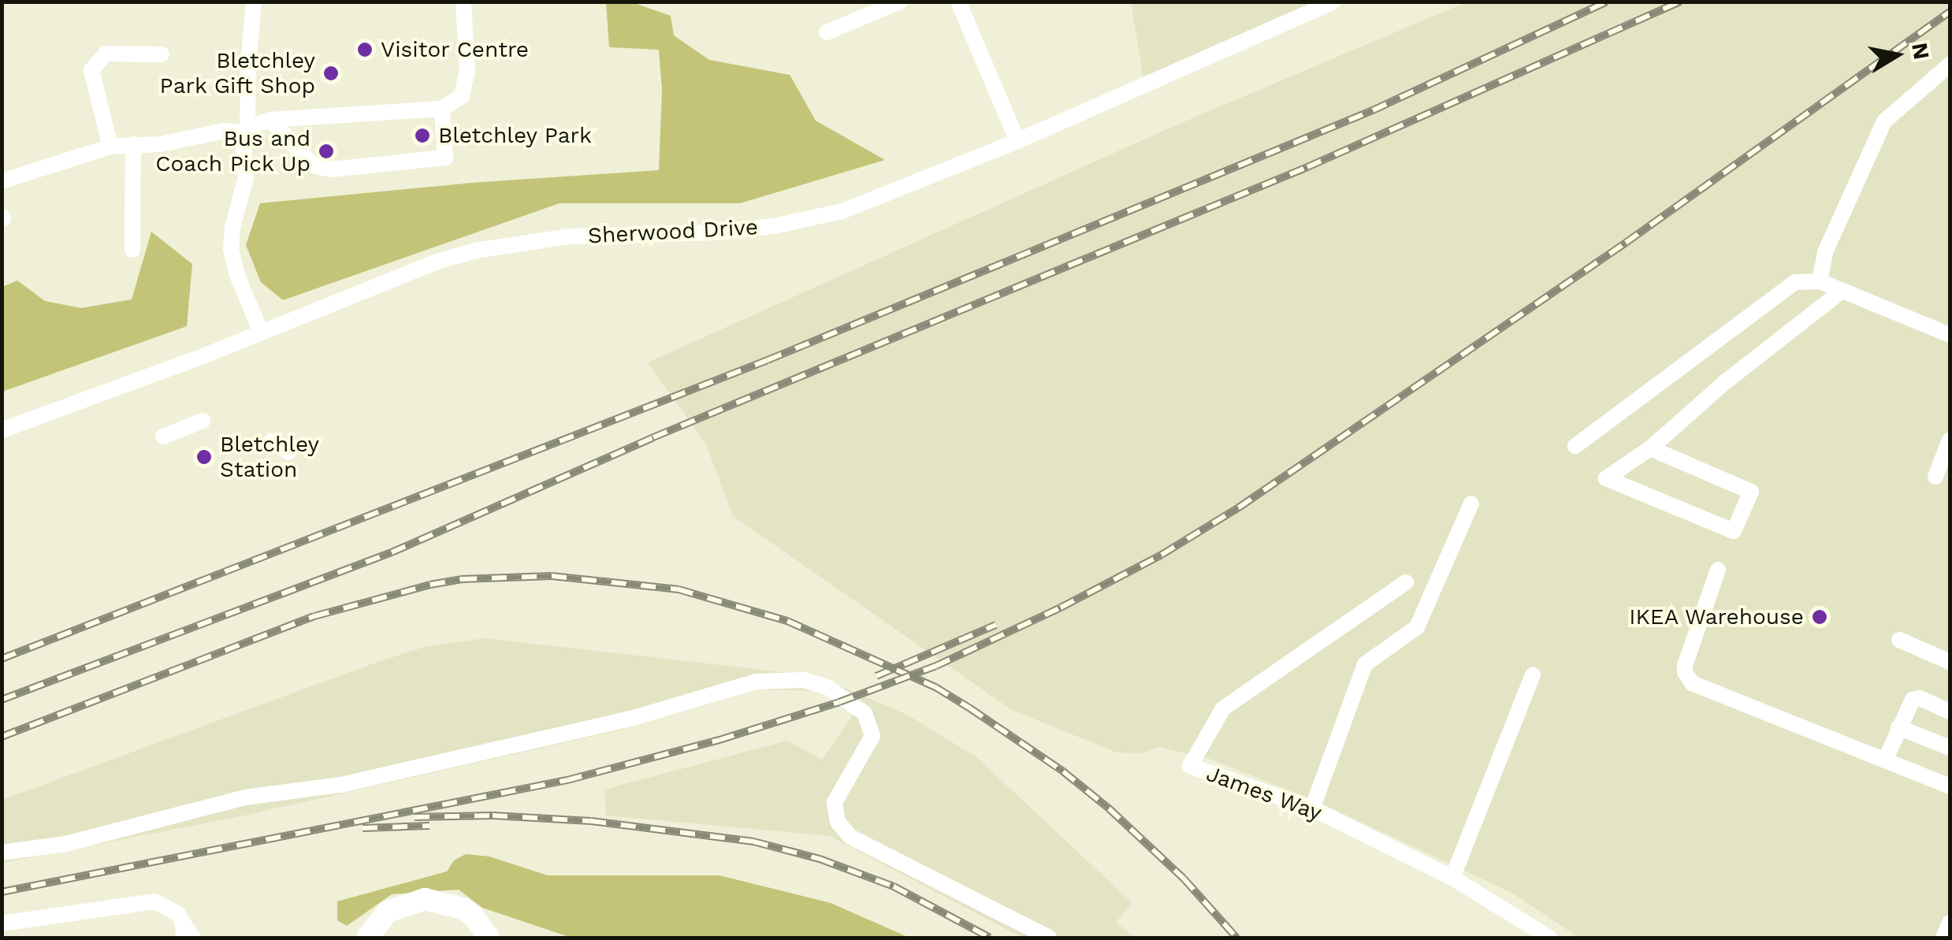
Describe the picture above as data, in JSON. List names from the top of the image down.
{
  "streets": {
    "street": ["Sherwood Drive", "James Way"]
  },
  "places": [
    "Visitor Centre",
    "Bletchley Park Gift Shop",
    "Bletchley Park",
    "Bus and Coach Pick Up",
    "Bletchley Station",
    "IKEA Warehouse"
  ],
  "north": "right"
}
